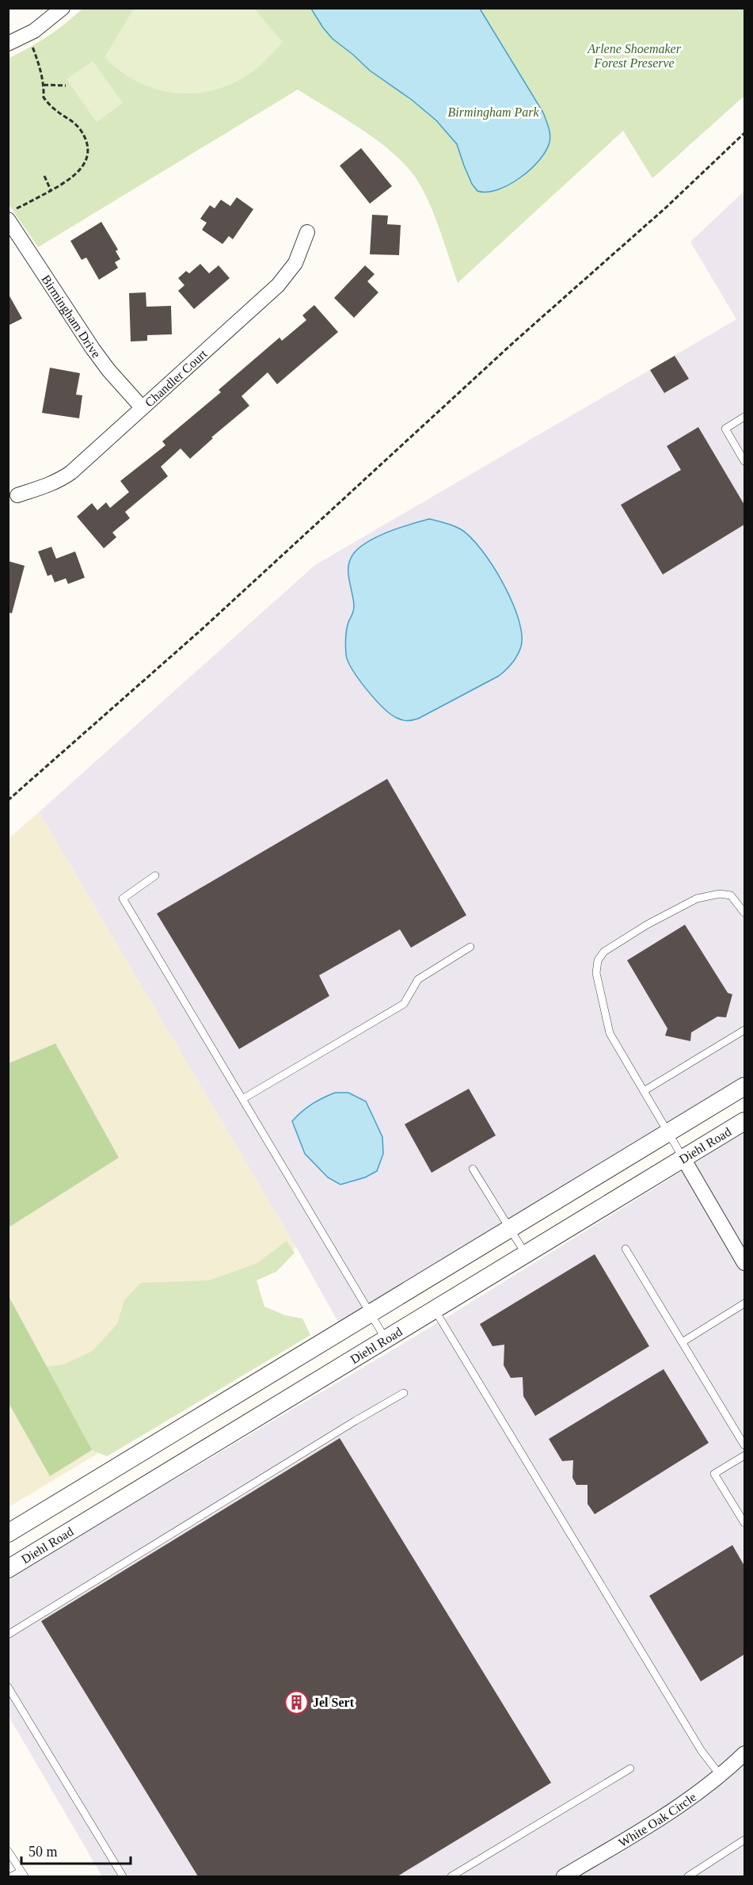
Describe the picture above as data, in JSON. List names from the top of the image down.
{
  "streets": {
    "street": [
      "Birmingham Drive",
      "Chandler Court",
      "Diehl Road",
      "White Oak Circle"
    ]
  },
  "crossings": [
    ["Birmingham Drive", "Chandler Court"]
  ],
  "parks": ["Arlene Shoemaker Forest Preserve", "Birmingham Park"],
  "places": {
    "building": ["Jel Sert"]
  },
  "scale_bar": "50 m"
}
